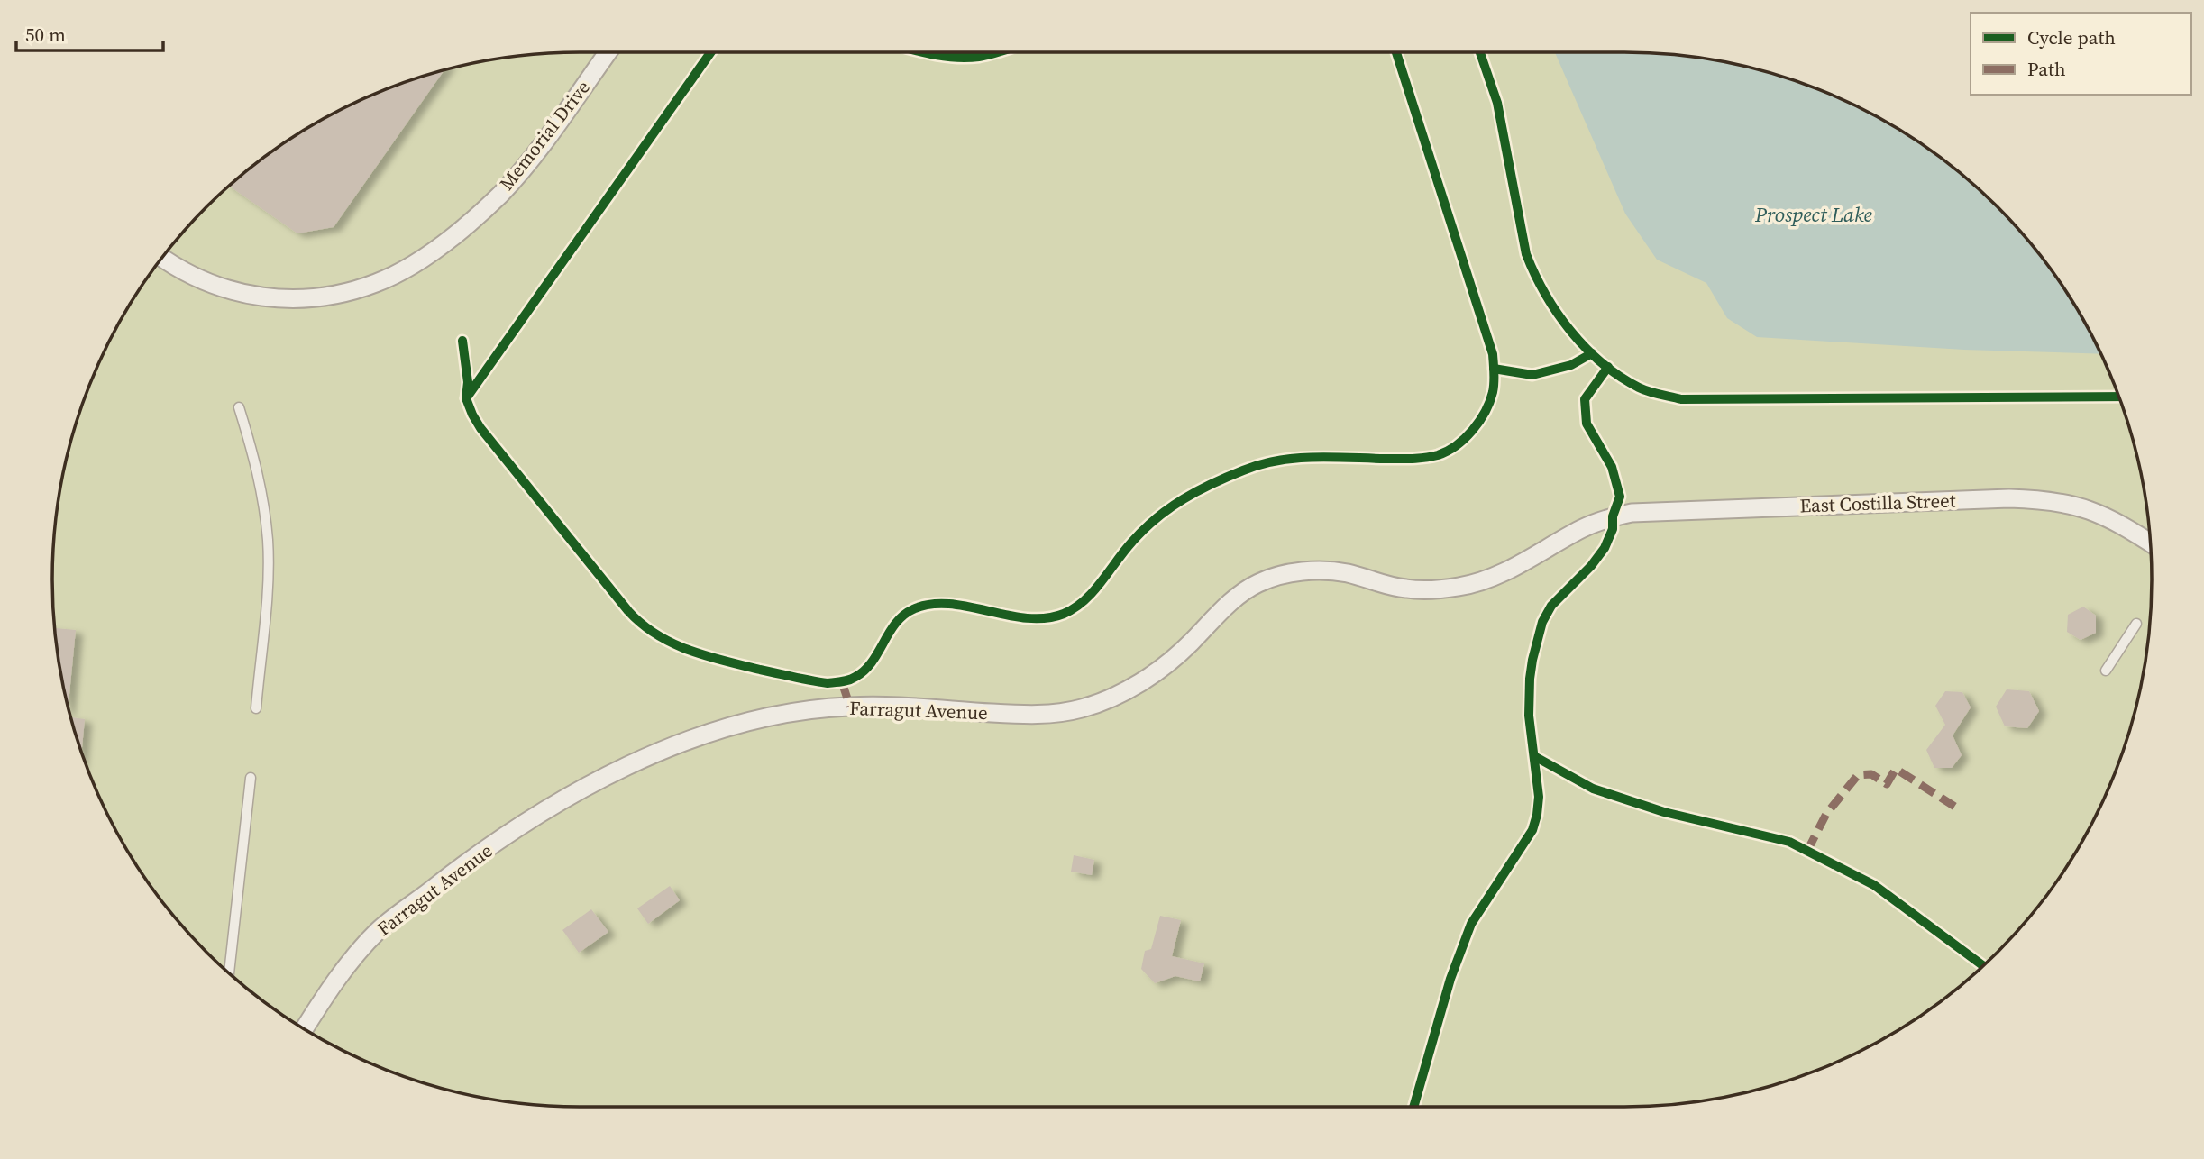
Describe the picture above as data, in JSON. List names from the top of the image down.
{
  "streets": {
    "street": ["Memorial Drive", "East Costilla Street", "Farragut Avenue"]
  },
  "crossings": [
    ["East Costilla Street", "Farragut Avenue"]
  ],
  "water": ["Prospect Lake"],
  "legend": ["Cycle path", "Path"],
  "scale_bar": "50 m"
}
